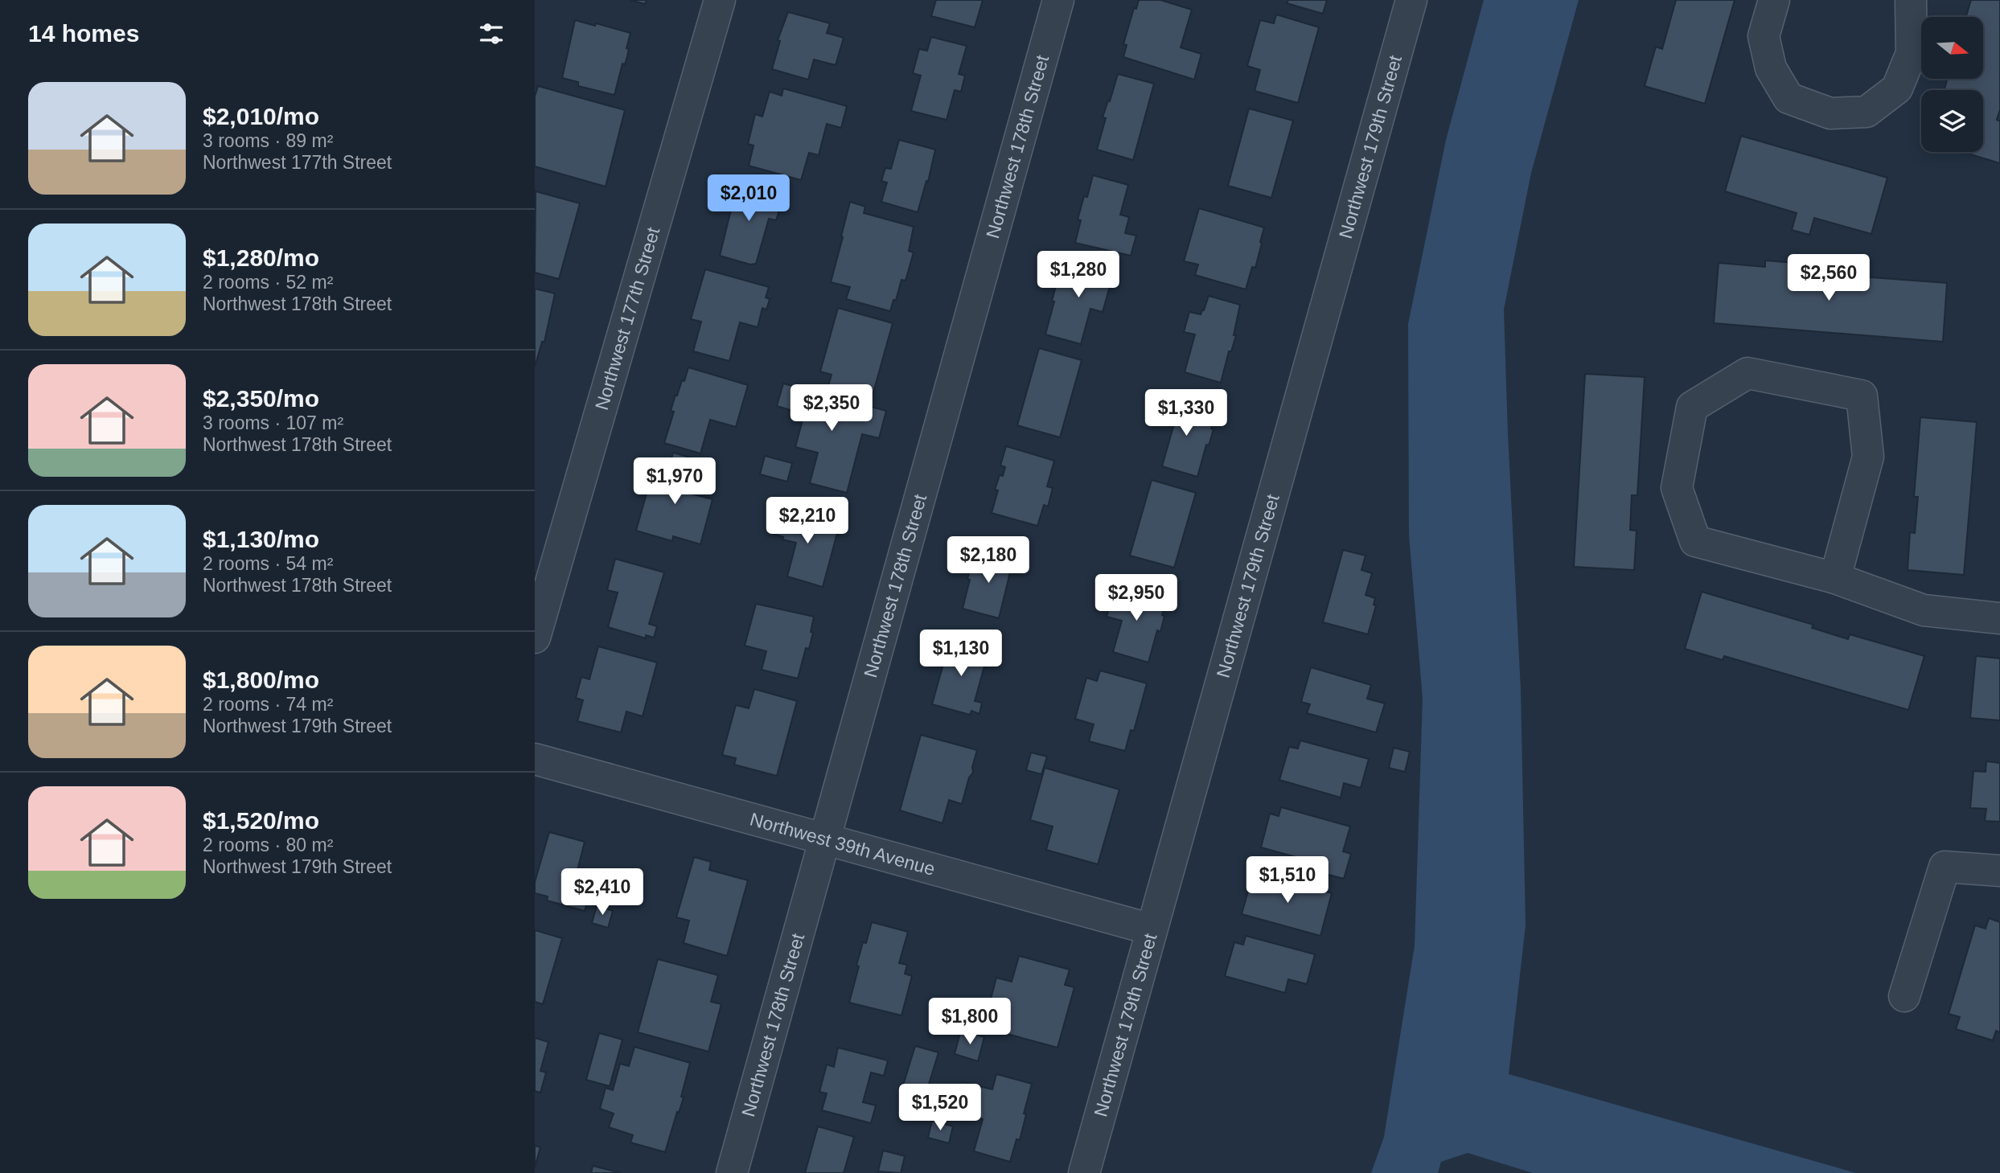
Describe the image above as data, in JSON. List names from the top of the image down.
{
  "streets": {
    "street": [
      "Northwest 178th Street",
      "Northwest 179th Street",
      "Northwest 177th Street",
      "Northwest 39th Avenue"
    ]
  },
  "crossings": [
    ["Northwest 178th Street", "Northwest 39th Avenue"],
    ["Northwest 179th Street", "Northwest 39th Avenue"]
  ],
  "north": "right",
  "page": {
    "heading": "14 homes",
    "list": [
      {
        "name": "$2,010/mo",
        "note": "3 rooms · 89 m² · Northwest 177th Street"
      },
      {
        "name": "$1,280/mo",
        "note": "2 rooms · 52 m² · Northwest 178th Street"
      },
      {
        "name": "$2,350/mo",
        "note": "3 rooms · 107 m² · Northwest 178th Street"
      },
      {
        "name": "$1,130/mo",
        "note": "2 rooms · 54 m² · Northwest 178th Street"
      },
      {
        "name": "$1,800/mo",
        "note": "2 rooms · 74 m² · Northwest 179th Street"
      },
      {
        "name": "$1,520/mo",
        "note": "2 rooms · 80 m² · Northwest 179th Street"
      }
    ],
    "price": [
      "$2,010",
      "$1,280",
      "$2,560",
      "$2,350",
      "$1,330",
      "$1,970",
      "$2,210",
      "$2,180",
      "$2,950",
      "$1,130",
      "$1,510",
      "$2,410",
      "$1,800",
      "$1,520"
    ]
  }
}
